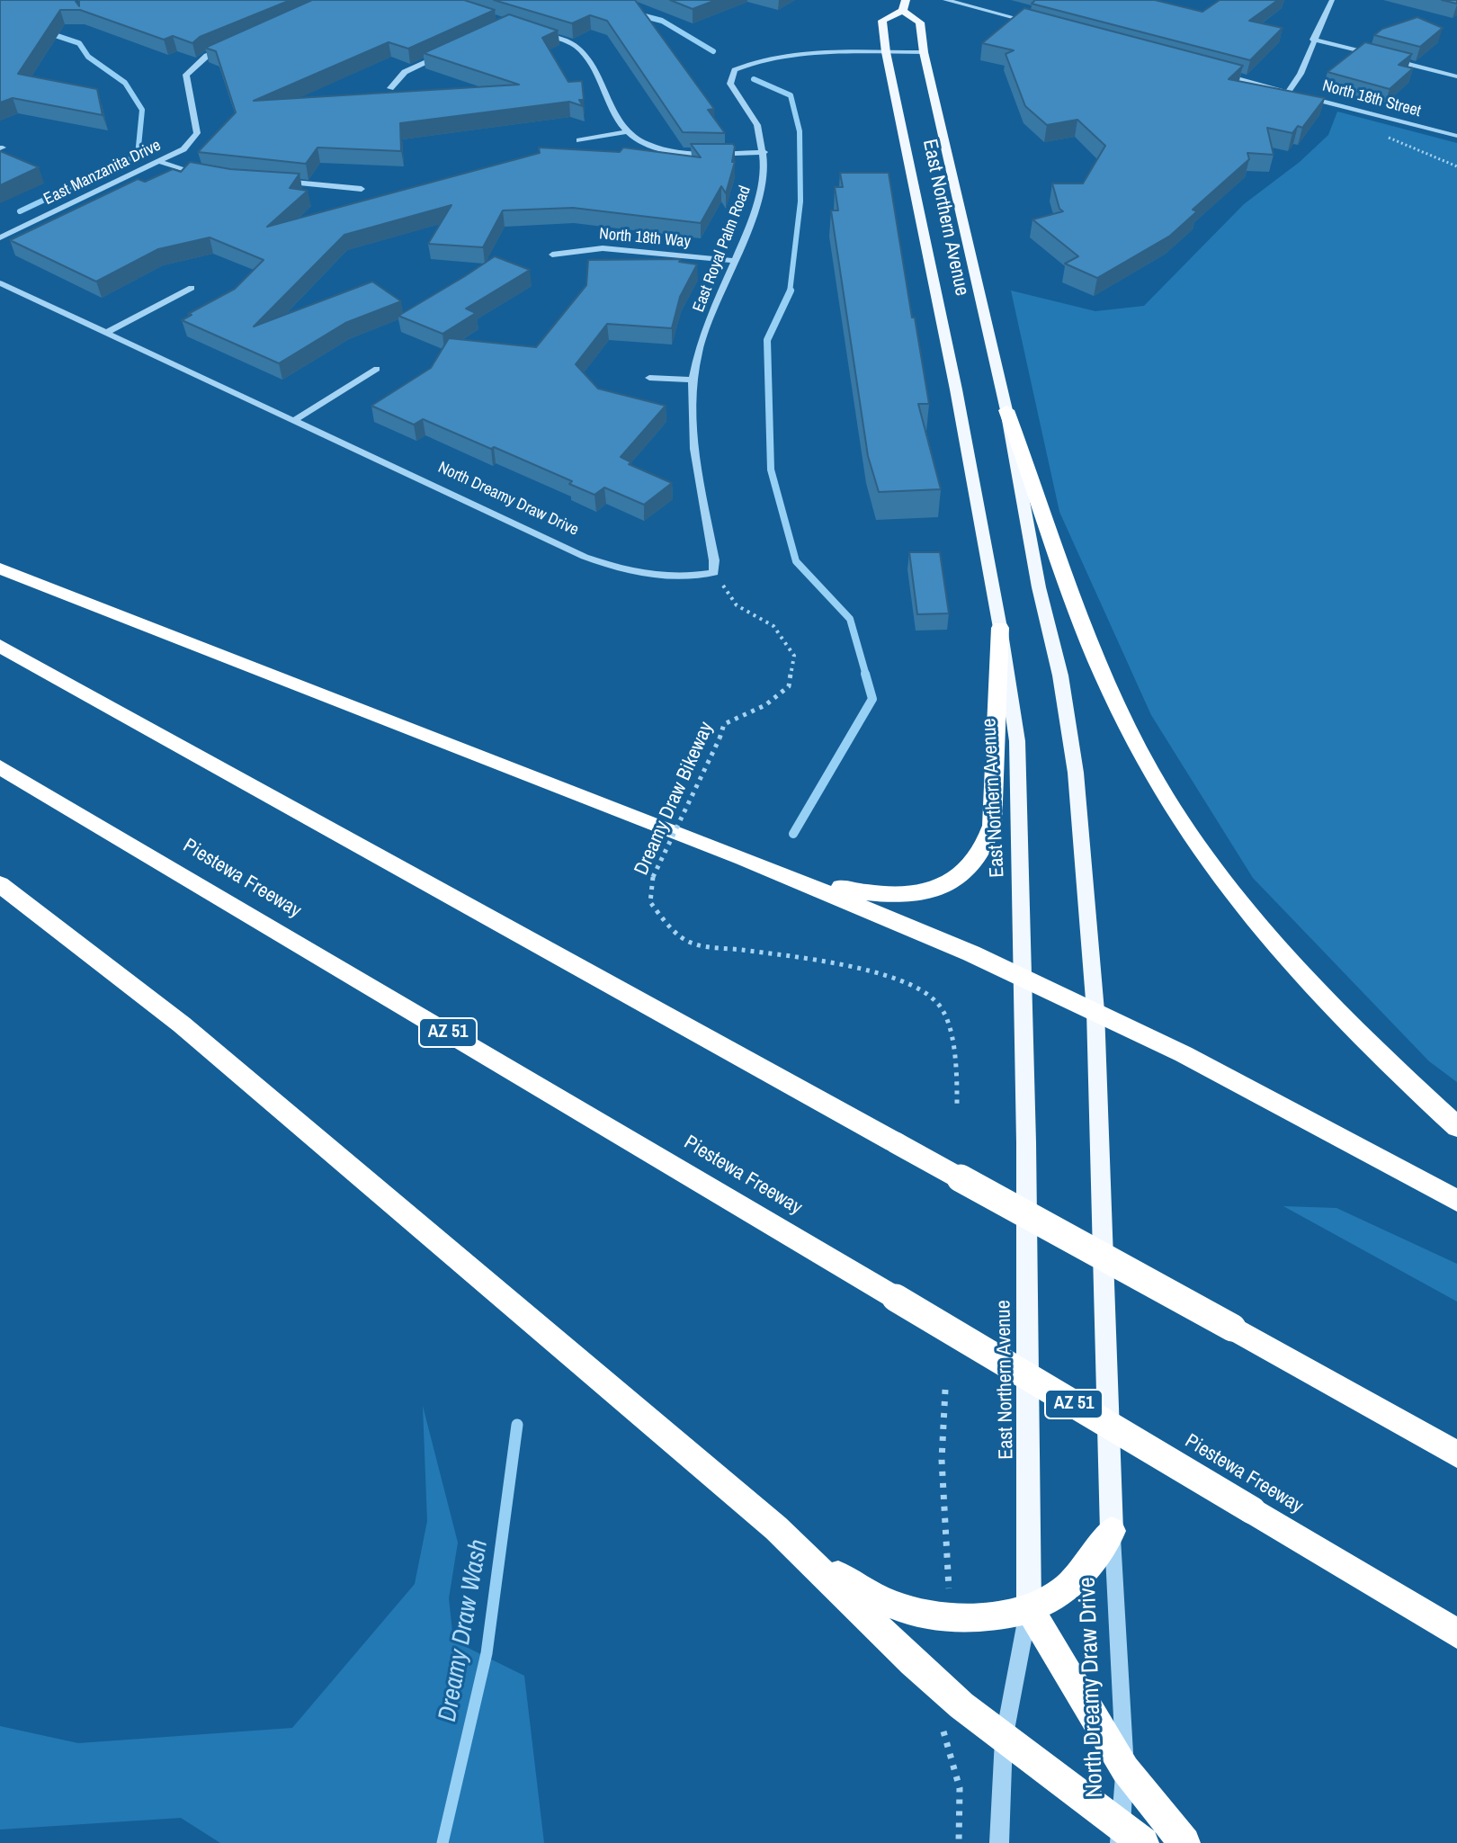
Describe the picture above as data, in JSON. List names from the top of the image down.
{
  "streets": {
    "highway": ["Piestewa Freeway", "AZ 51"],
    "main road": ["East Northern Avenue"],
    "street": [
      "North 18th Street",
      "East Manzanita Drive",
      "North 18th Way",
      "East Royal Palm Road",
      "North Dreamy Draw Drive"
    ],
    "path": ["Dreamy Draw Bikeway"]
  },
  "crossings": [
    ["East Northern Avenue", "East Royal Palm Road"],
    ["East Northern Avenue", "North Dreamy Draw Drive"],
    ["North 18th Way", "East Royal Palm Road"],
    ["East Royal Palm Road", "North Dreamy Draw Drive"],
    ["East Royal Palm Road", "Dreamy Draw Bikeway"],
    ["North Dreamy Draw Drive", "Dreamy Draw Bikeway"]
  ],
  "water": ["Dreamy Draw Wash"]
}
